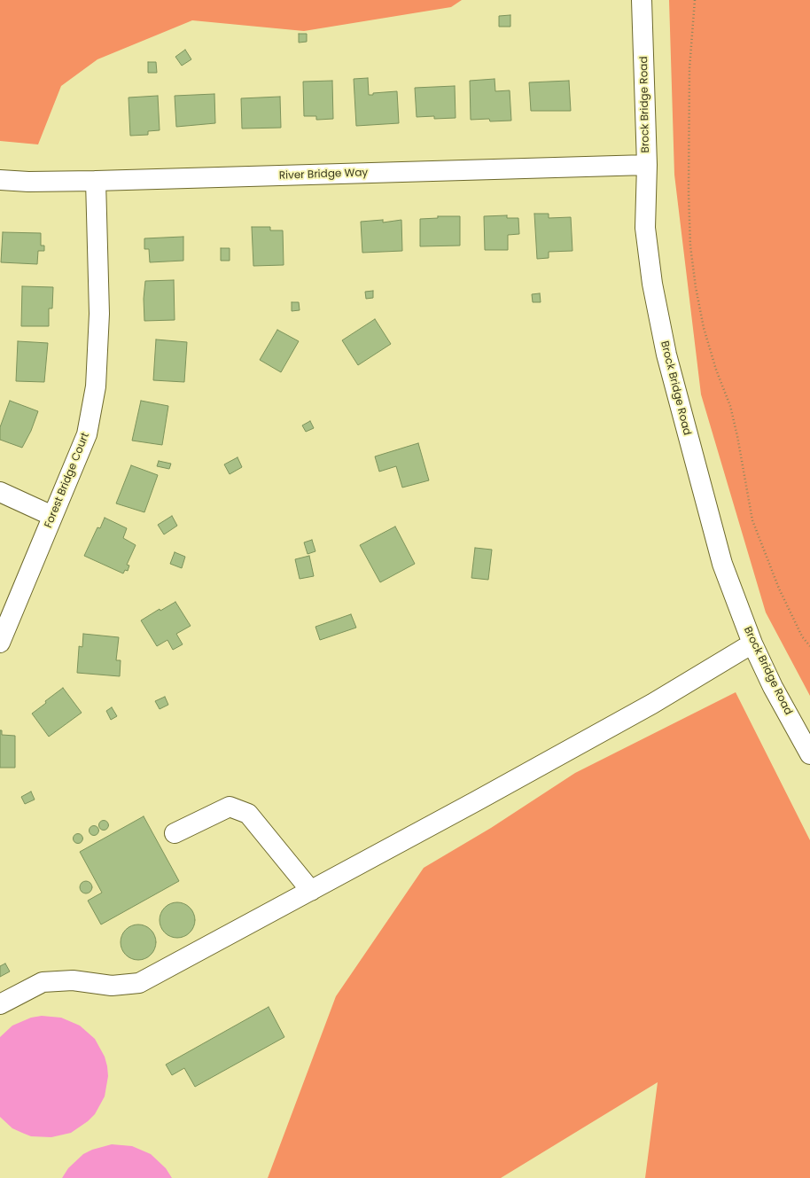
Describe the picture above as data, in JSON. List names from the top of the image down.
{
  "streets": {
    "street": ["Brock Bridge Road", "River Bridge Way", "Forest Bridge Court"]
  },
  "crossings": [
    ["Brock Bridge Road", "River Bridge Way"],
    ["River Bridge Way", "Forest Bridge Court"]
  ]
}
